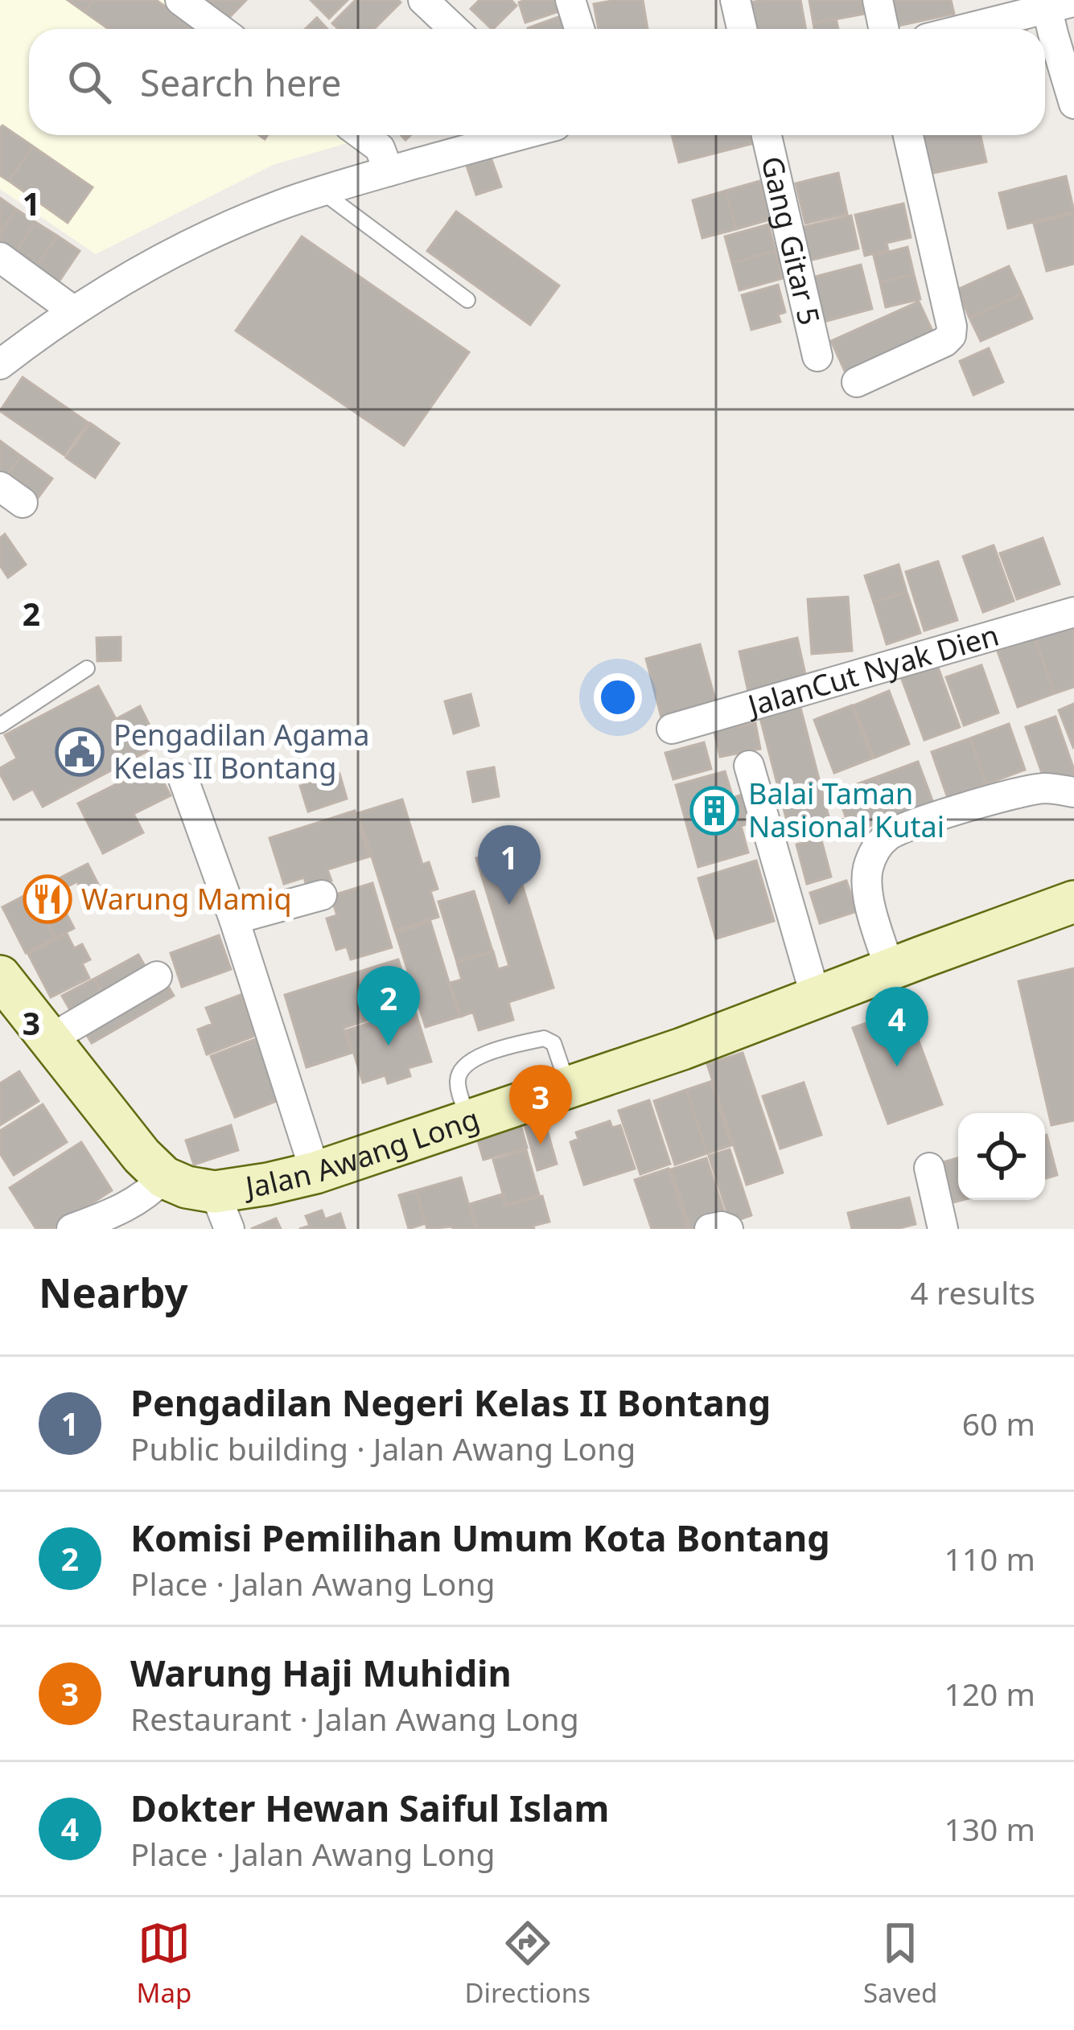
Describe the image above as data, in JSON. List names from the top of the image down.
{
  "streets": {
    "street": ["Gang Gitar 5", "JalanCut Nyak Dien", "Jalan Awang Long"]
  },
  "places": {
    "public building": ["Pengadilan Agama Kelas II Bontang"],
    "building": ["Balai Taman Nasional Kutai"],
    "restaurant": ["Warung Mamiq"]
  },
  "page": {
    "search": "Search here",
    "pins": [
      "1",
      "2",
      "4",
      "3"
    ],
    "heading": ["Nearby", "4 results"],
    "list": [
      {
        "mark": "1",
        "name": "Pengadilan Negeri Kelas II Bontang",
        "note": "Public building · Jalan Awang Long",
        "value": "60 m"
      },
      {
        "mark": "2",
        "name": "Komisi Pemilihan Umum Kota Bontang",
        "note": "Place · Jalan Awang Long",
        "value": "110 m"
      },
      {
        "mark": "3",
        "name": "Warung Haji Muhidin",
        "note": "Restaurant · Jalan Awang Long",
        "value": "120 m"
      },
      {
        "mark": "4",
        "name": "Dokter Hewan Saiful Islam",
        "note": "Place · Jalan Awang Long",
        "value": "130 m"
      }
    ],
    "nav": ["Map", "Directions", "Saved"]
  },
  "grid": {
    "rows": ["1", "2", "3"]
  }
}
